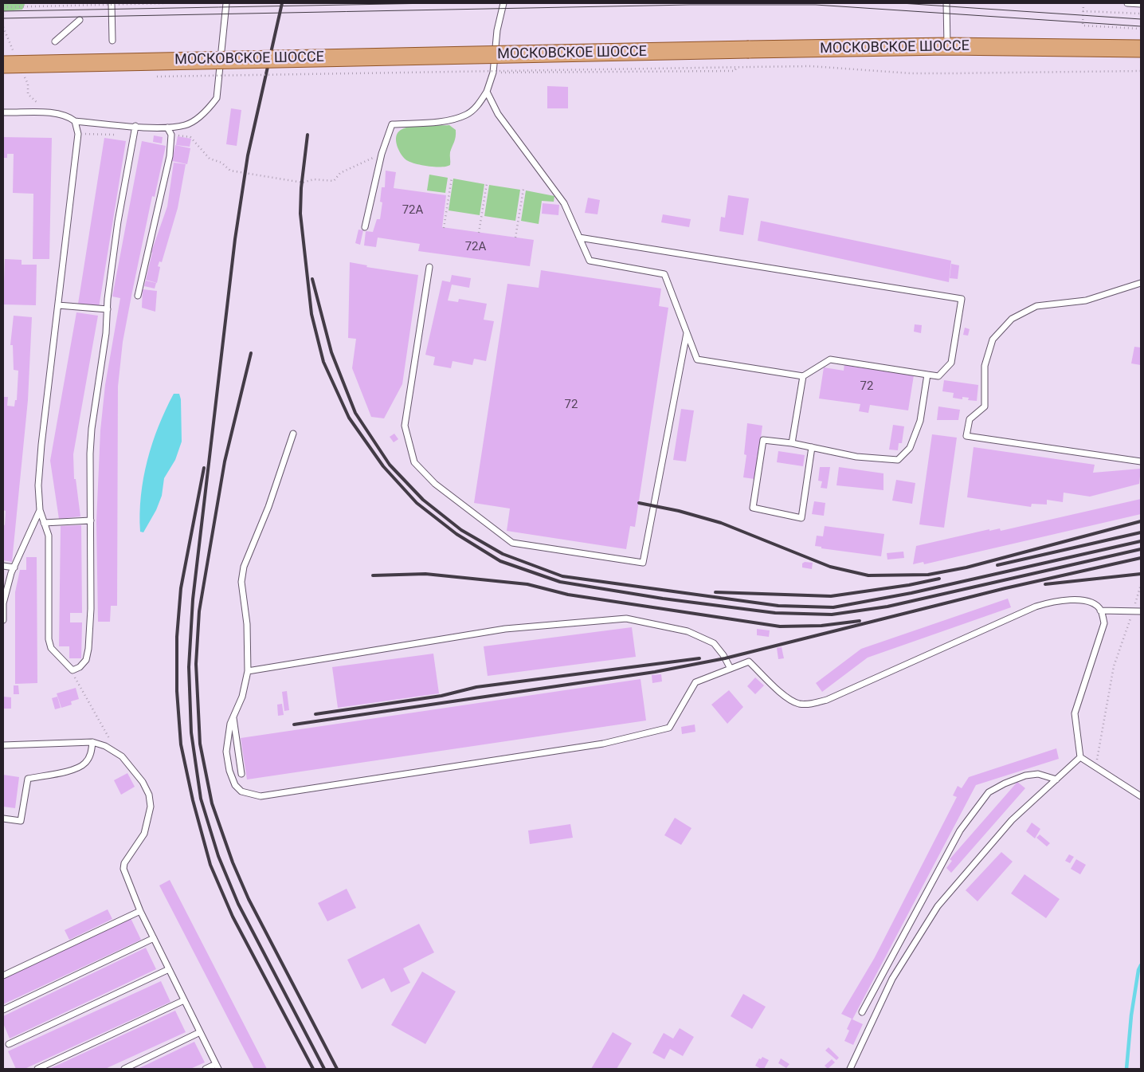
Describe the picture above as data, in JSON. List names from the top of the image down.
{
  "streets": {
    "main road": ["МОСКОВСКОЕ ШОССЕ"]
  },
  "house_numbers": [
    "72А",
    "72А",
    "72",
    "72"
  ]
}
